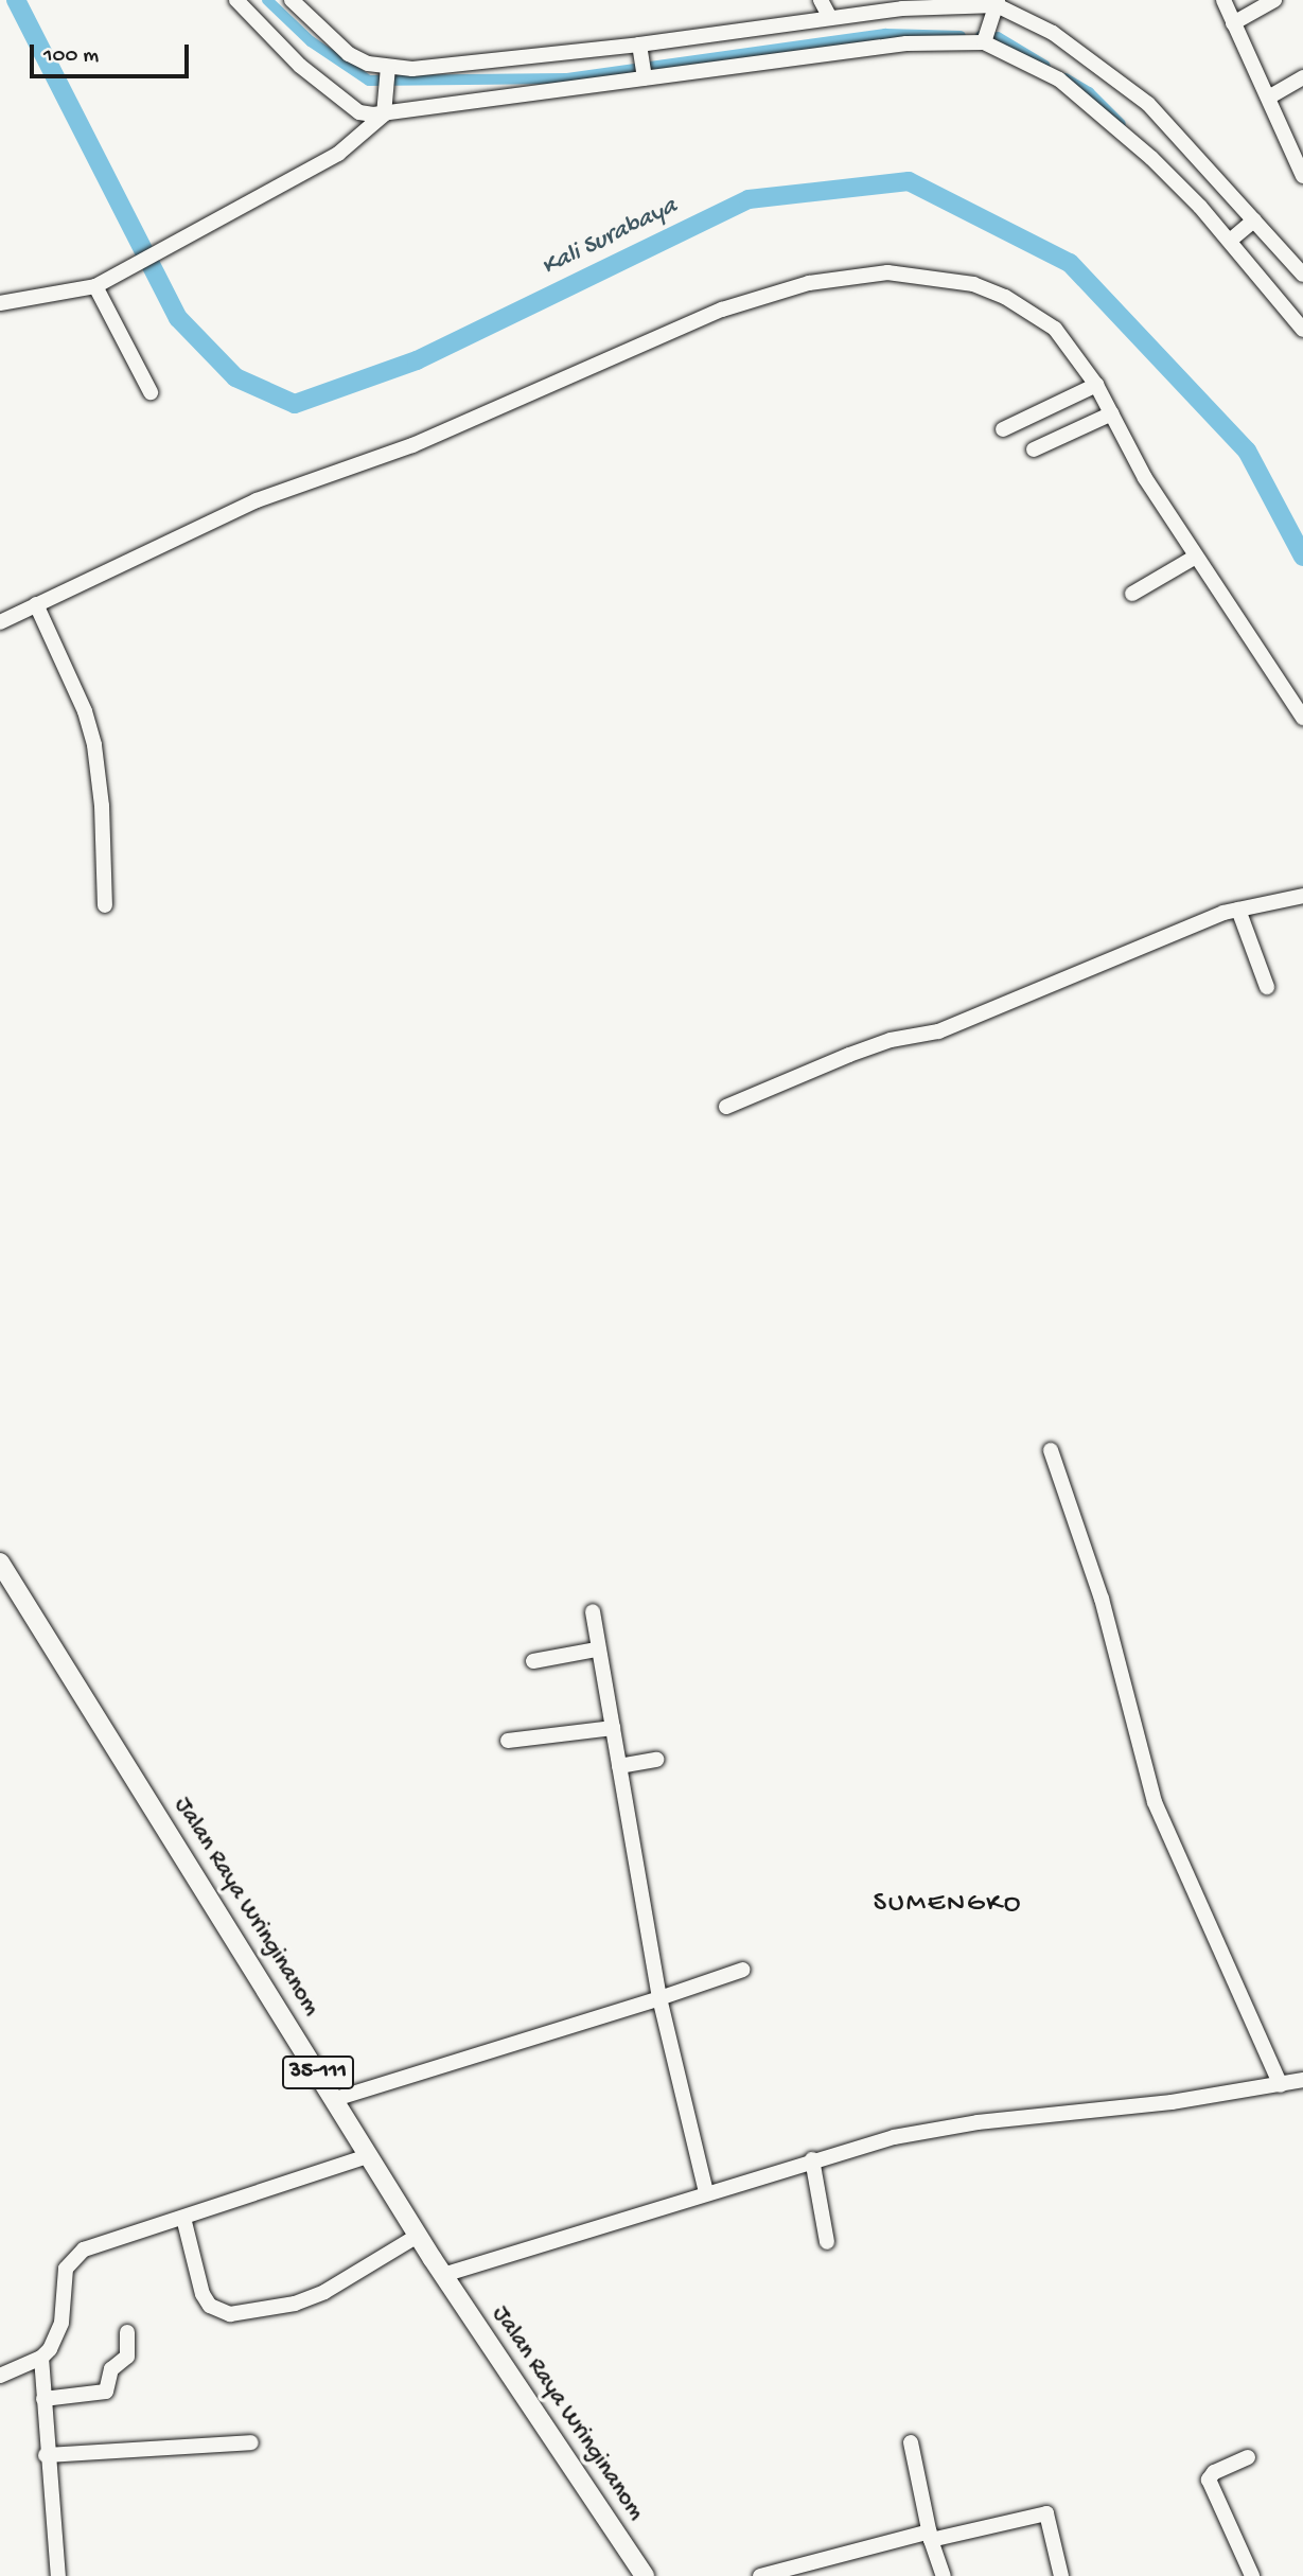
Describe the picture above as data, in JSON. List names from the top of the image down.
{
  "streets": {
    "main road": ["Jalan Raya Wringinanom", "35-111"]
  },
  "districts": ["SUMENGKO"],
  "water": ["Kali Surabaya"],
  "scale_bar": "100 m"
}
